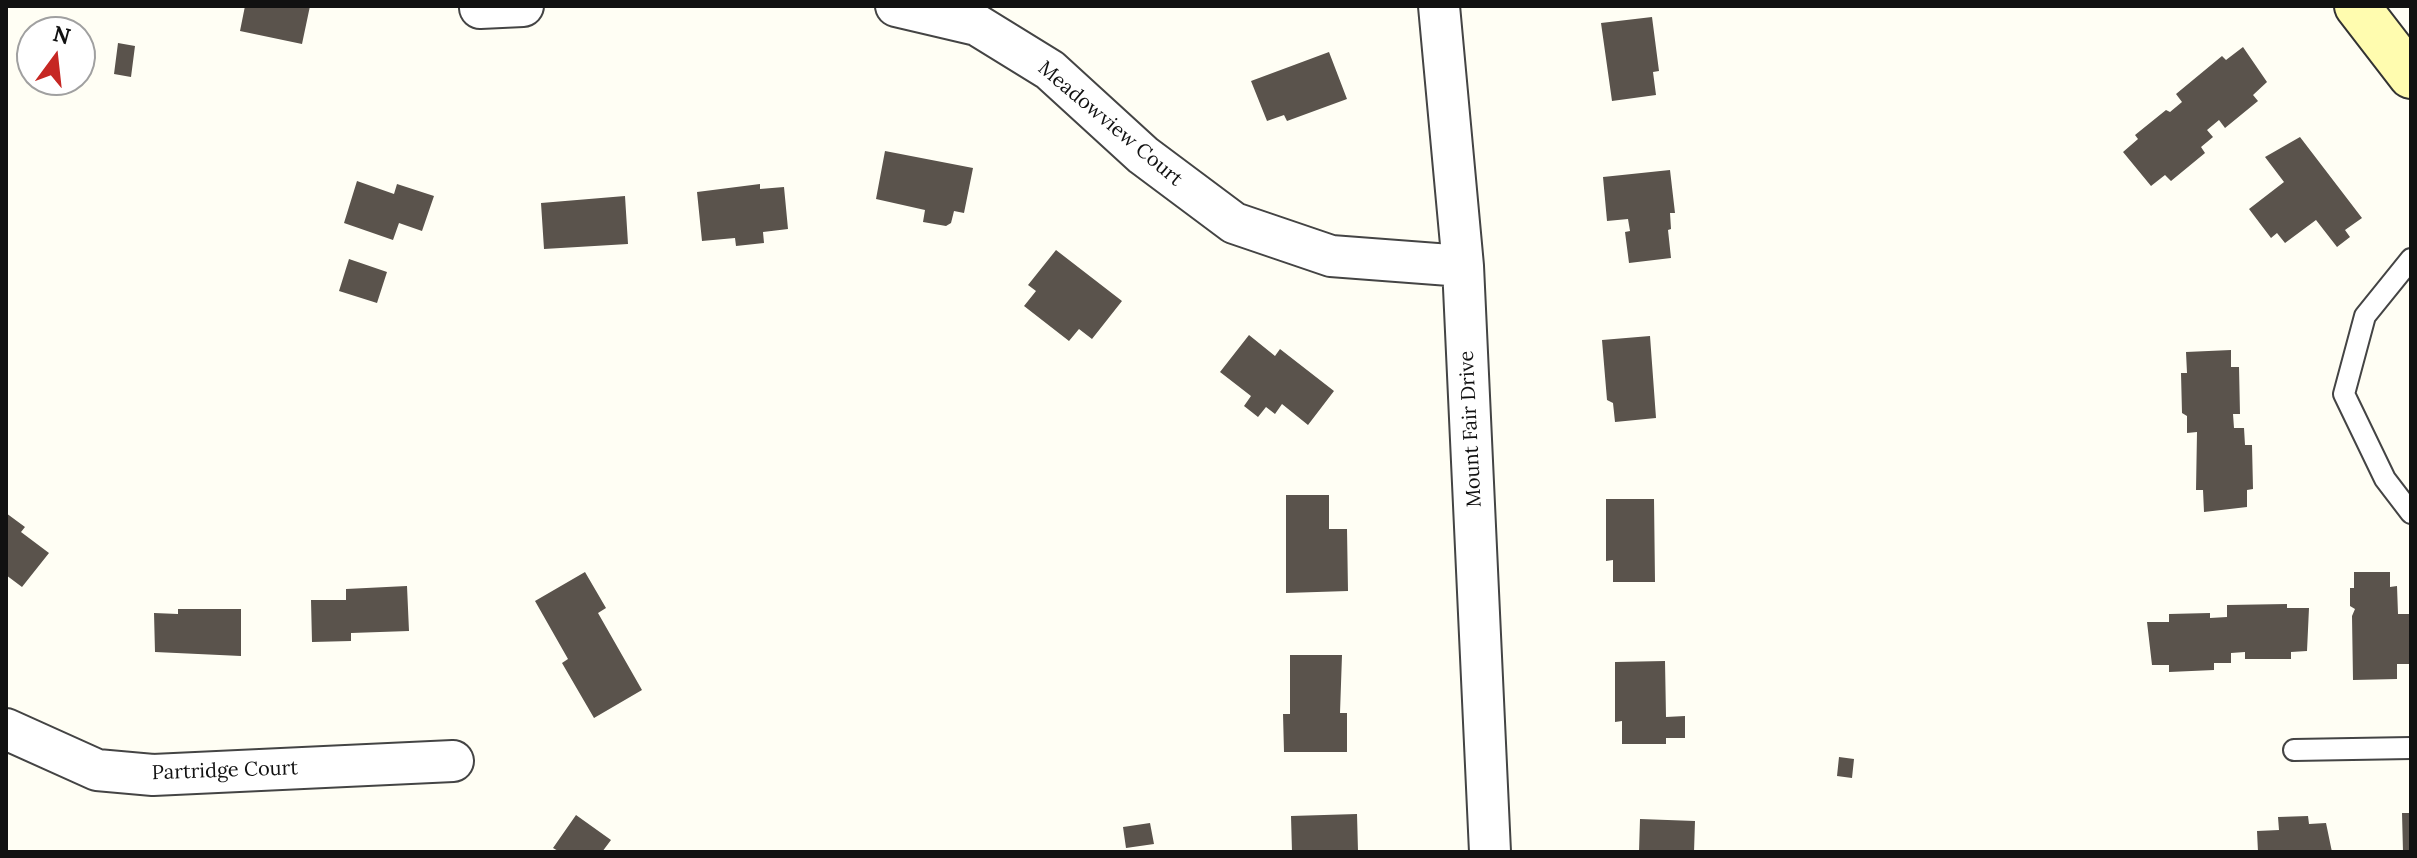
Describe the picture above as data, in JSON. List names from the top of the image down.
{
  "streets": {
    "street": ["Meadowview Court", "Mount Fair Drive", "Partridge Court"]
  },
  "crossings": [
    ["Meadowview Court", "Mount Fair Drive"]
  ],
  "north": "top"
}
